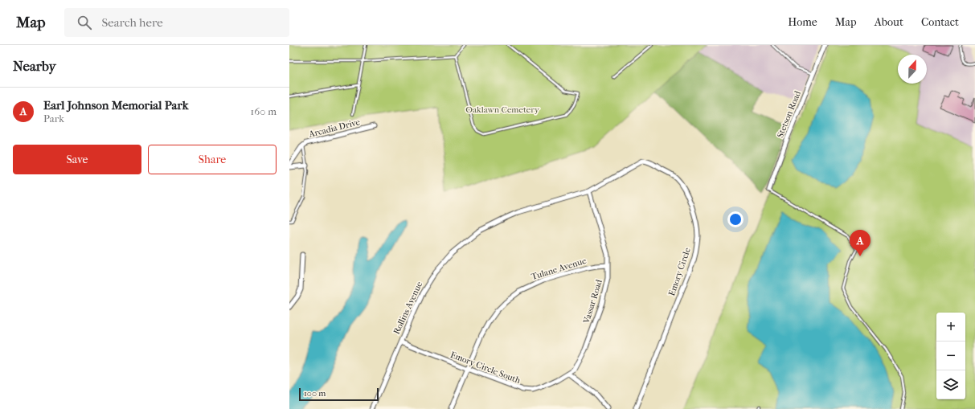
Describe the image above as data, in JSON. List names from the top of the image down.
{
  "streets": {
    "street": [
      "Stetson Road",
      "Arcadia Drive",
      "Tulane Avenue",
      "Emory Circle",
      "Vassar Road",
      "Rollins Avenue",
      "Emory Circle South"
    ]
  },
  "crossings": [
    ["Tulane Avenue", "Vassar Road"],
    ["Tulane Avenue", "Emory Circle South"],
    ["Emory Circle", "Vassar Road"],
    ["Emory Circle", "Rollins Avenue"],
    ["Vassar Road", "Rollins Avenue"],
    ["Vassar Road", "Emory Circle South"],
    ["Rollins Avenue", "Emory Circle South"]
  ],
  "parks": ["Oaklawn Cemetery"],
  "scale_bar": "100 m",
  "north": "top",
  "page": {
    "header": "Map",
    "search": "Search here",
    "nav": [
      "Home",
      "Map",
      "About",
      "Contact"
    ],
    "heading": "Nearby",
    "list": [
      {
        "mark": "A",
        "name": "Earl Johnson Memorial Park",
        "note": "Park",
        "value": "160 m"
      }
    ],
    "buttons": ["Save", "Share"],
    "pins": "A",
    "map_buttons": ["+", "−"],
    "scale": "100 m"
  }
}
